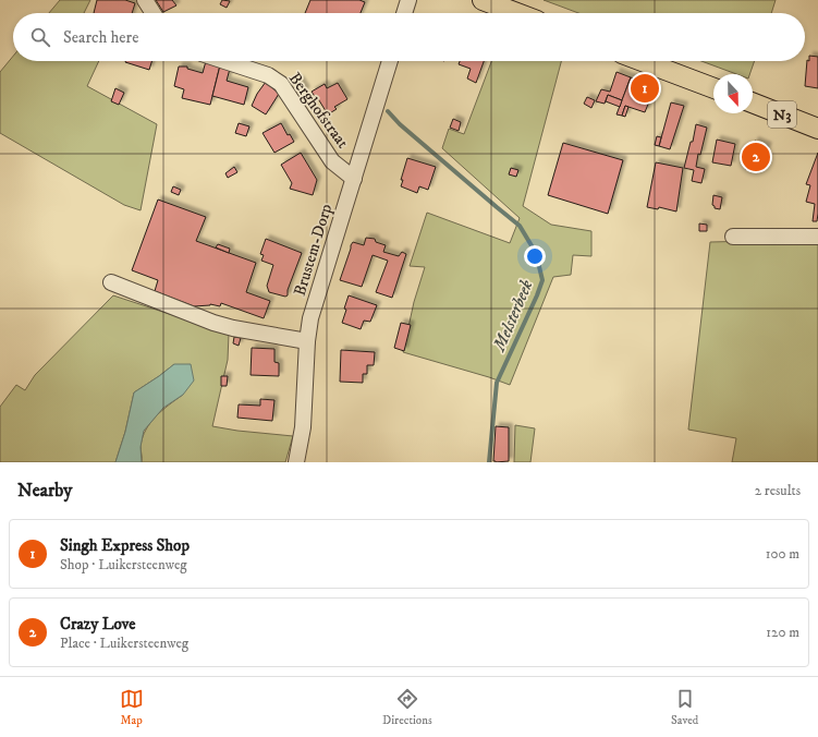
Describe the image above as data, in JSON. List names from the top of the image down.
{
  "streets": {
    "main road": ["N3"],
    "street": ["Berghofstraat", "Brustem-Dorp"]
  },
  "crossings": [
    ["Berghofstraat", "Brustem-Dorp"]
  ],
  "water": ["Melsterbeek"],
  "north": "bottom",
  "page": {
    "search": "Search here",
    "pins": ["1", "2"],
    "heading": ["Nearby", "2 results"],
    "list": [
      {
        "mark": "1",
        "name": "Singh Express Shop",
        "note": "Shop · Luikersteenweg",
        "value": "100 m"
      },
      {
        "mark": "2",
        "name": "Crazy Love",
        "note": "Place · Luikersteenweg",
        "value": "120 m"
      }
    ],
    "nav": ["Map", "Directions", "Saved"]
  }
}
